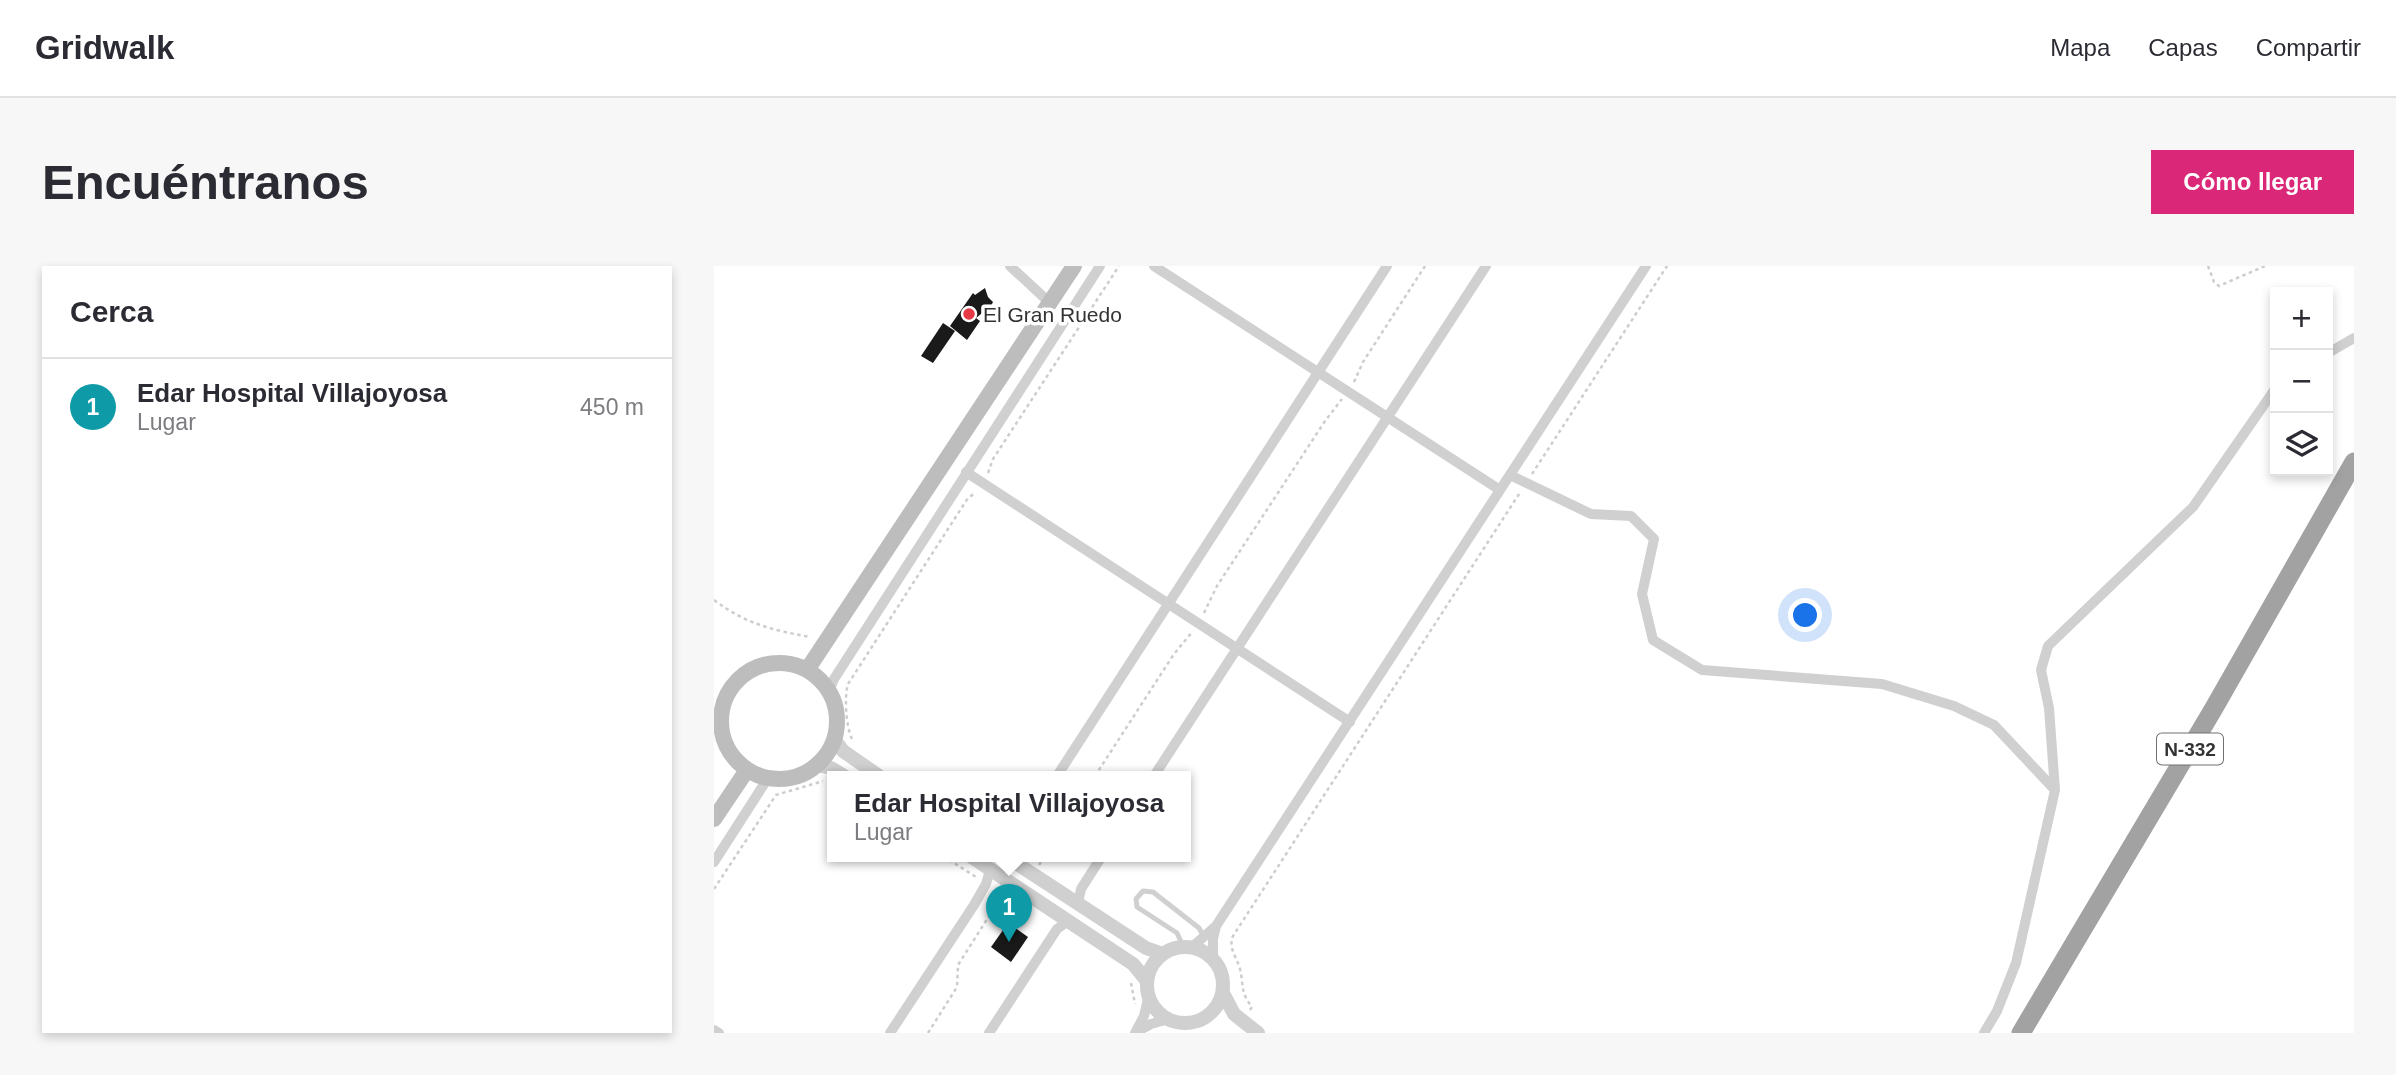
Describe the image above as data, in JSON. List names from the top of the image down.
{
  "streets": {
    "highway": ["N-332"]
  },
  "places": ["El Gran Ruedo"],
  "page": {
    "header": "Gridwalk",
    "nav": ["Mapa", "Capas", "Compartir"],
    "buttons": "Cómo llegar",
    "title": "Encuéntranos",
    "heading": "Cerca",
    "map_buttons": ["+", "−"],
    "list": [
      {
        "mark": "1",
        "name": "Edar Hospital Villajoyosa",
        "note": "Lugar",
        "value": "450 m"
      }
    ],
    "popup": ["Edar Hospital Villajoyosa", "Lugar"],
    "pins": "1"
  }
}
